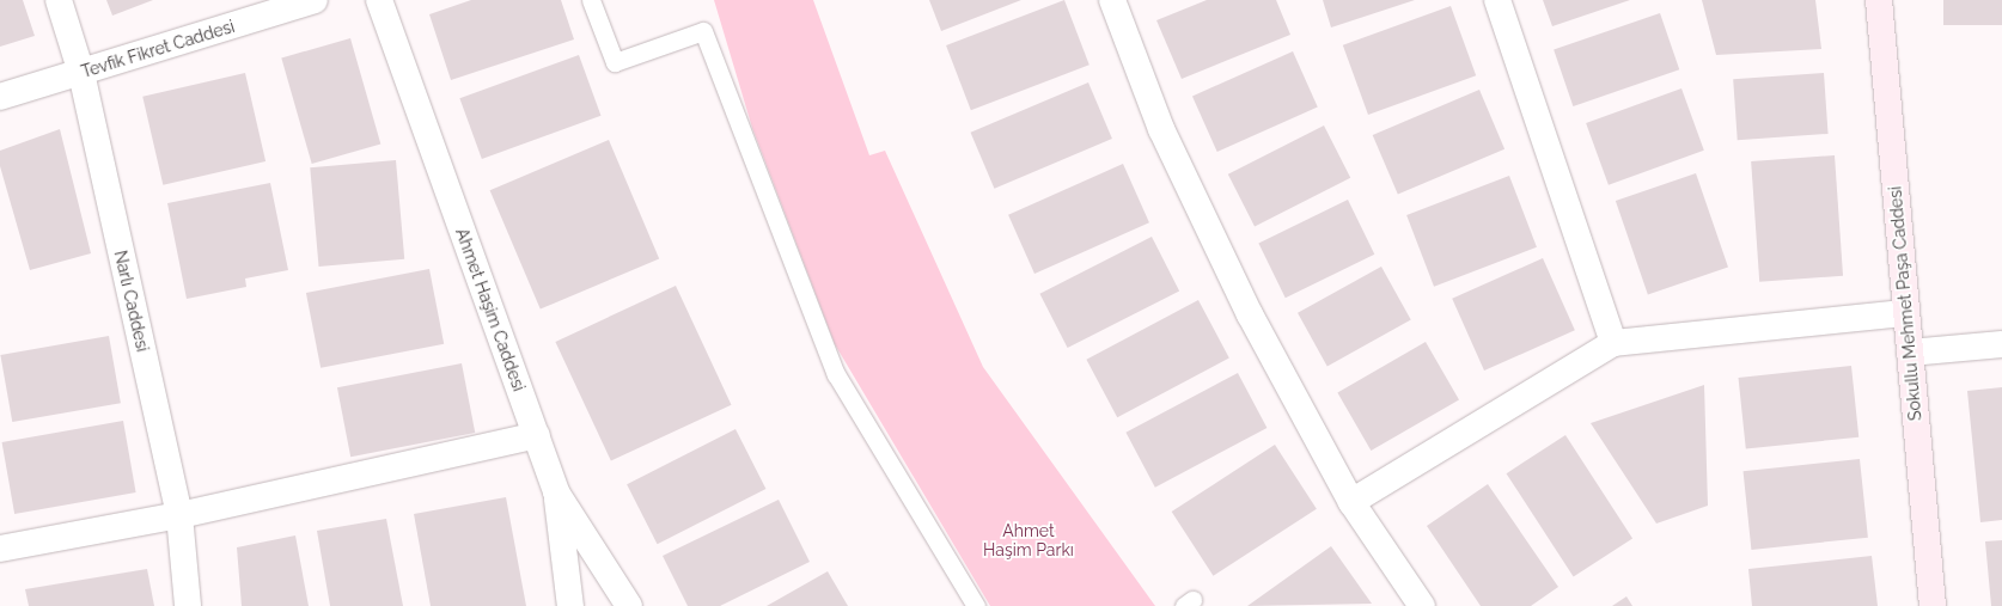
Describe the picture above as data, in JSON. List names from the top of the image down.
{
  "streets": {
    "main road": ["Sokullu Mehmet Paşa Caddesi"],
    "street": ["Tevfik Fikret Caddesi", "Narlı Caddesi", "Ahmet Haşim Caddesi"]
  },
  "crossings": [
    ["Tevfik Fikret Caddesi", "Narlı Caddesi"]
  ],
  "parks": ["Ahmet Haşim Parkı"]
}
